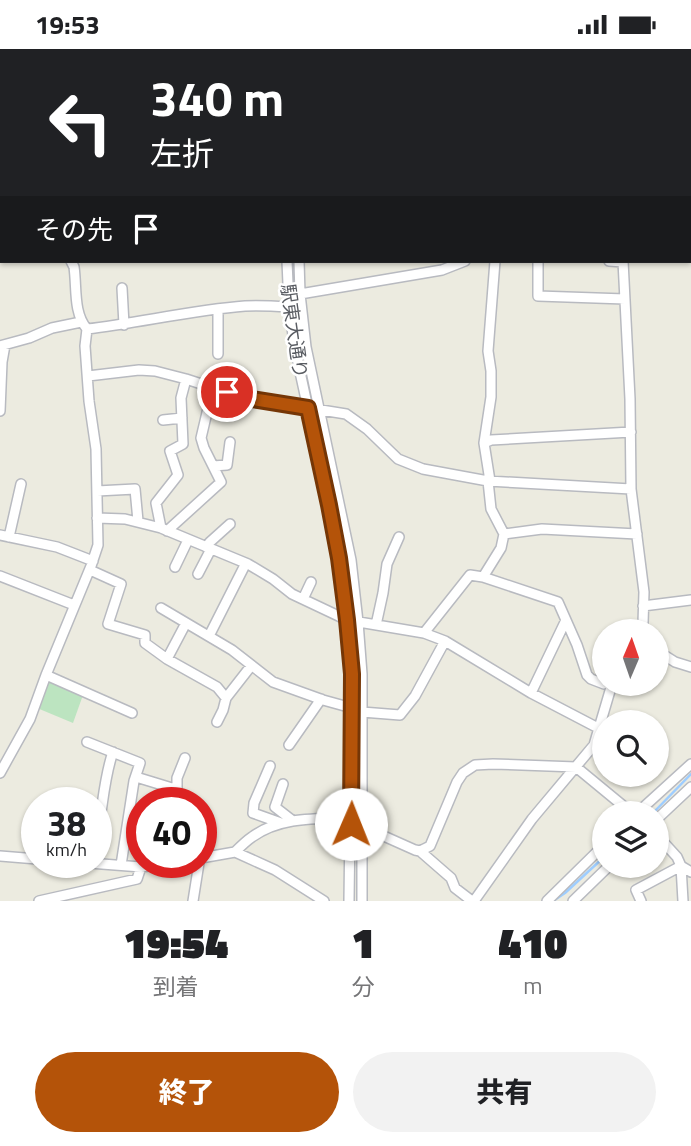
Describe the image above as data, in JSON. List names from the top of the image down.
{
  "streets": {
    "street": ["駅東大通り"]
  },
  "north": "top",
  "page": {
    "status": "19:53",
    "turn": ["340 m", "左折"],
    "then": "その先",
    "speed": "38 km/h",
    "limit": "40",
    "eta": [
      "19:54",
      "到着",
      "1",
      "分",
      "410",
      "m"
    ],
    "buttons": ["終了", "共有"]
  }
}
